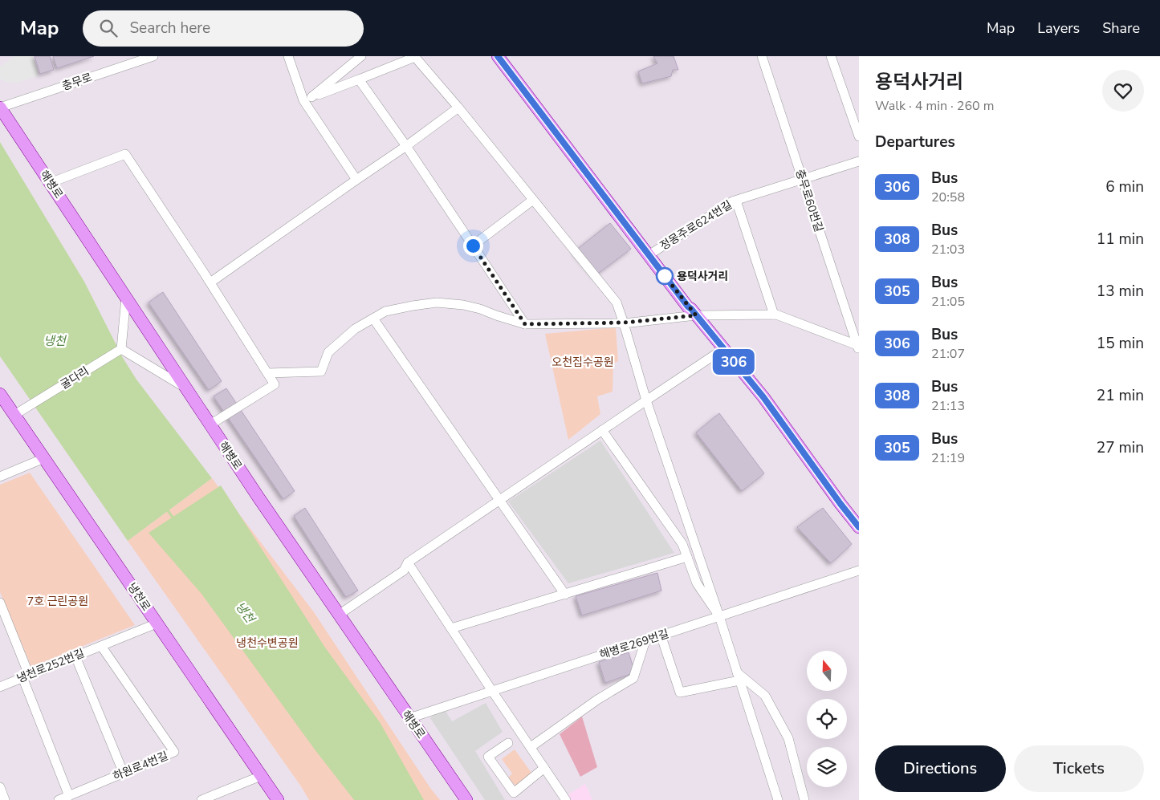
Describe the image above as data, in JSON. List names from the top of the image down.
{
  "streets": {
    "main road": ["해병로", "냉천로"],
    "street": [
      "충무로",
      "충무로60번길",
      "정몽주로624번길",
      "굴다리",
      "해병로269번길",
      "냉천로252번길",
      "하원로4번길"
    ]
  },
  "crossings": [
    ["충무로", "해병로"],
    ["해병로", "해병로269번길"],
    ["충무로60번길", "정몽주로624번길"],
    ["굴다리", "냉천로"],
    ["냉천로", "냉천로252번길"],
    ["냉천로252번길", "하원로4번길"]
  ],
  "water": ["냉천"],
  "parks": ["오천집수공원", "7호 근린공원", "냉천수변공원"],
  "places": ["용덕사거리"],
  "lines": ["bus line 306"],
  "north": "top",
  "page": {
    "header": "Map",
    "search": "Search here",
    "nav": ["Map", "Layers", "Share"],
    "on_map": "306",
    "heading": [
      ["용덕사거리", "Walk · 4 min · 260 m"],
      "Departures"
    ],
    "list": [
      {
        "mark": "306",
        "name": "Bus",
        "note": "20:58",
        "value": "6 min"
      },
      {
        "mark": "308",
        "name": "Bus",
        "note": "21:03",
        "value": "11 min"
      },
      {
        "mark": "305",
        "name": "Bus",
        "note": "21:05",
        "value": "13 min"
      },
      {
        "mark": "306",
        "name": "Bus",
        "note": "21:07",
        "value": "15 min"
      },
      {
        "mark": "308",
        "name": "Bus",
        "note": "21:13",
        "value": "21 min"
      },
      {
        "mark": "305",
        "name": "Bus",
        "note": "21:19",
        "value": "27 min"
      }
    ],
    "buttons": ["Directions", "Tickets"]
  }
}
